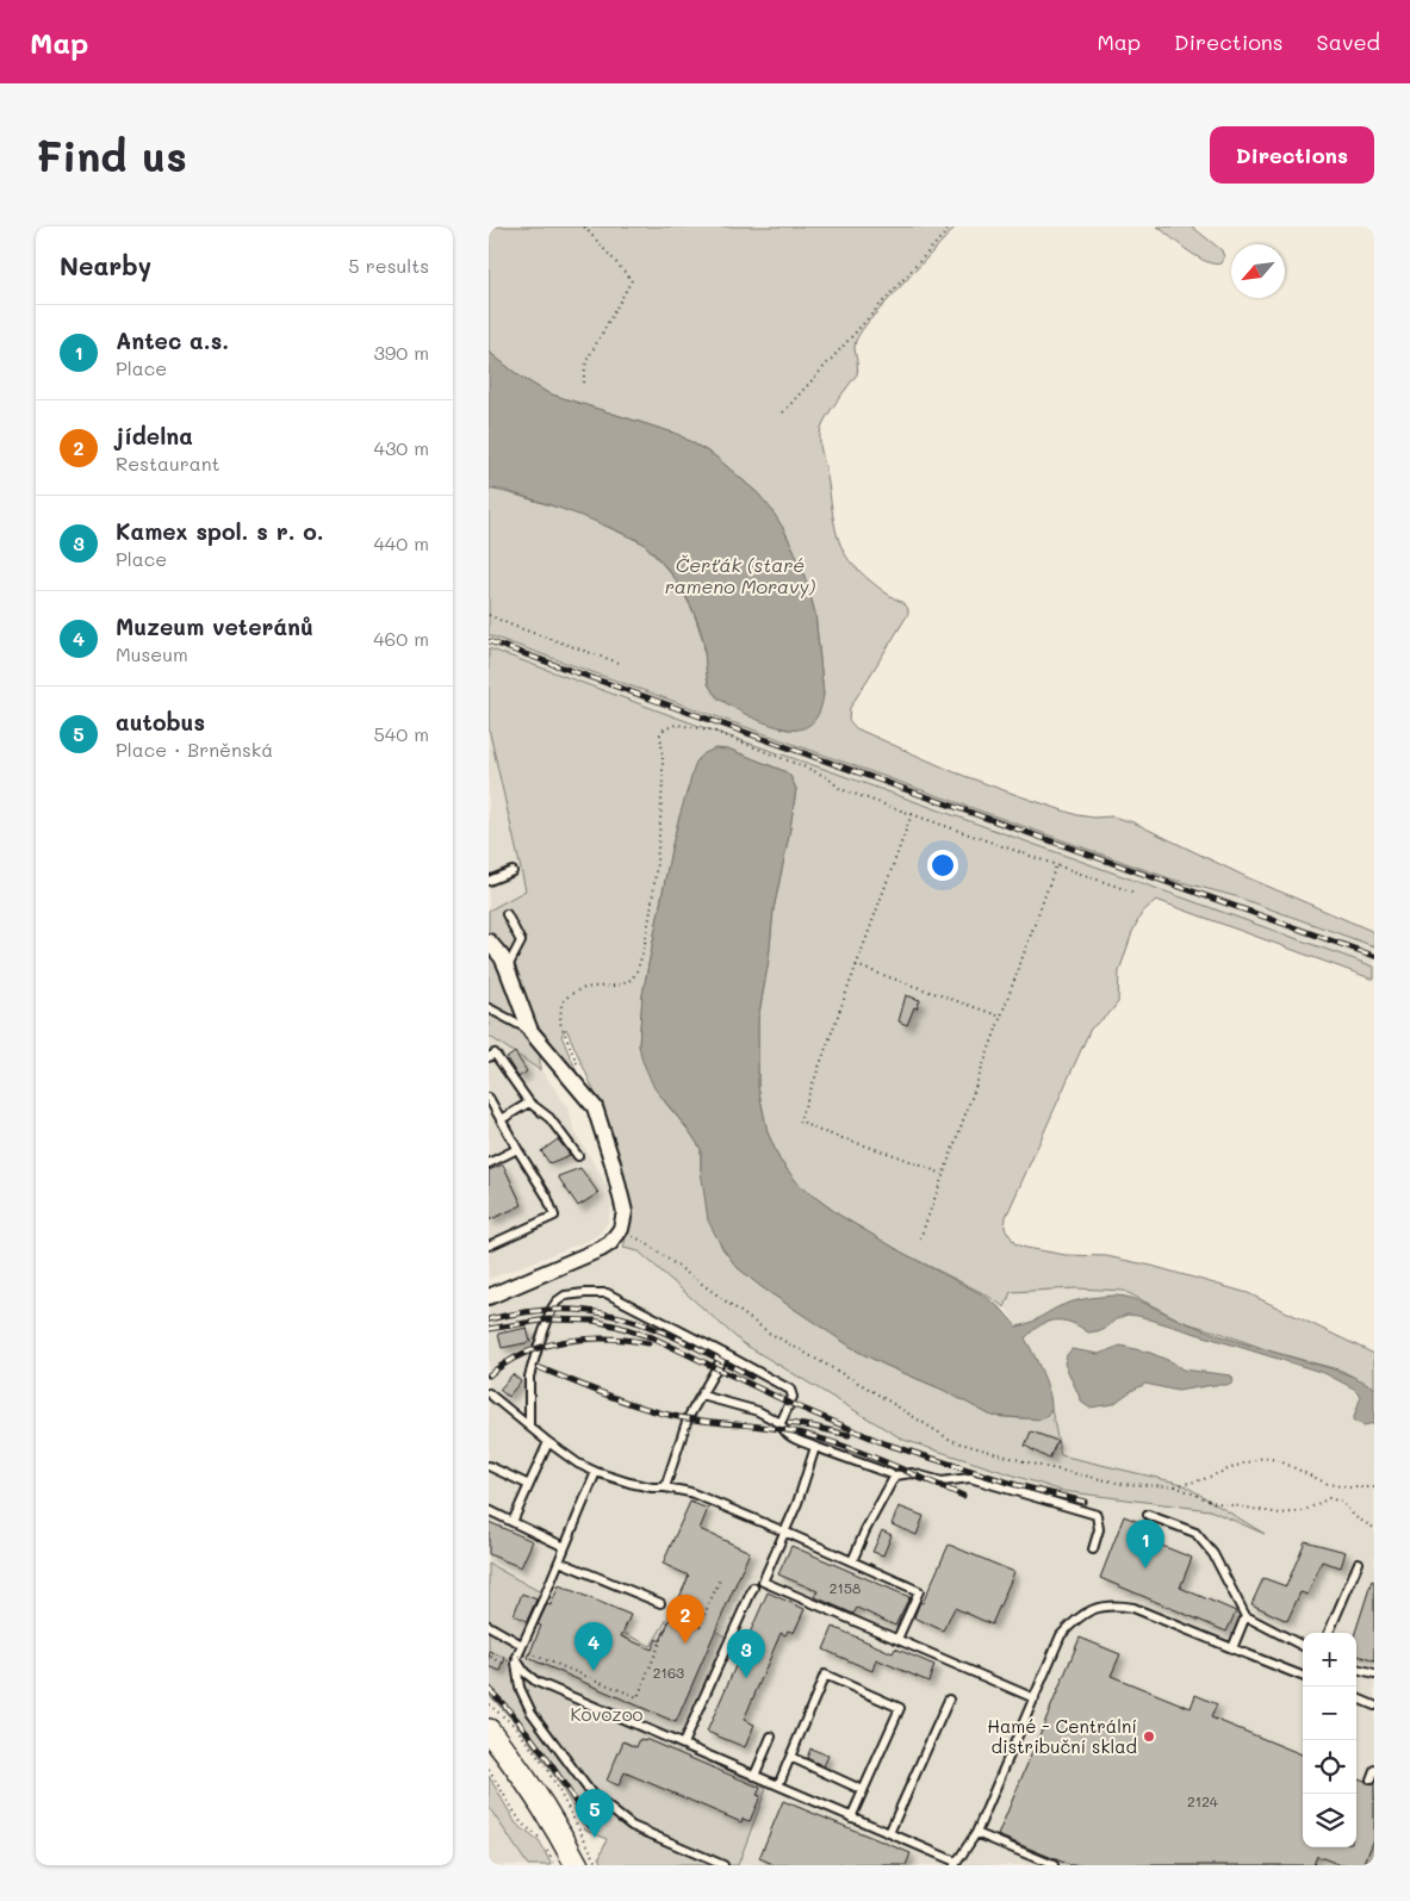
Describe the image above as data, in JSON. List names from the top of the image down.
{
  "water": ["Čerťák (staré rameno Moravy)"],
  "parks": ["Kovozoo"],
  "places": ["Hamé - Centrální distribuční sklad"],
  "house_numbers": ["2158", "2163", "2124"],
  "north": "bottom left",
  "page": {
    "header": "Map",
    "nav": ["Map", "Directions", "Saved"],
    "buttons": "Directions",
    "title": "Find us",
    "heading": ["Nearby", "5 results"],
    "list": [
      {
        "mark": "1",
        "name": "Antec a.s.",
        "note": "Place",
        "value": "390 m"
      },
      {
        "mark": "2",
        "name": "jídelna",
        "note": "Restaurant",
        "value": "430 m"
      },
      {
        "mark": "3",
        "name": "Kamex spol. s r. o.",
        "note": "Place",
        "value": "440 m"
      },
      {
        "mark": "4",
        "name": "Muzeum veteránů",
        "note": "Museum",
        "value": "460 m"
      },
      {
        "mark": "5",
        "name": "autobus",
        "note": "Place · Brněnská",
        "value": "540 m"
      }
    ],
    "pins": [
      "1",
      "2",
      "4",
      "3",
      "5"
    ],
    "map_buttons": ["+", "−"]
  }
}
